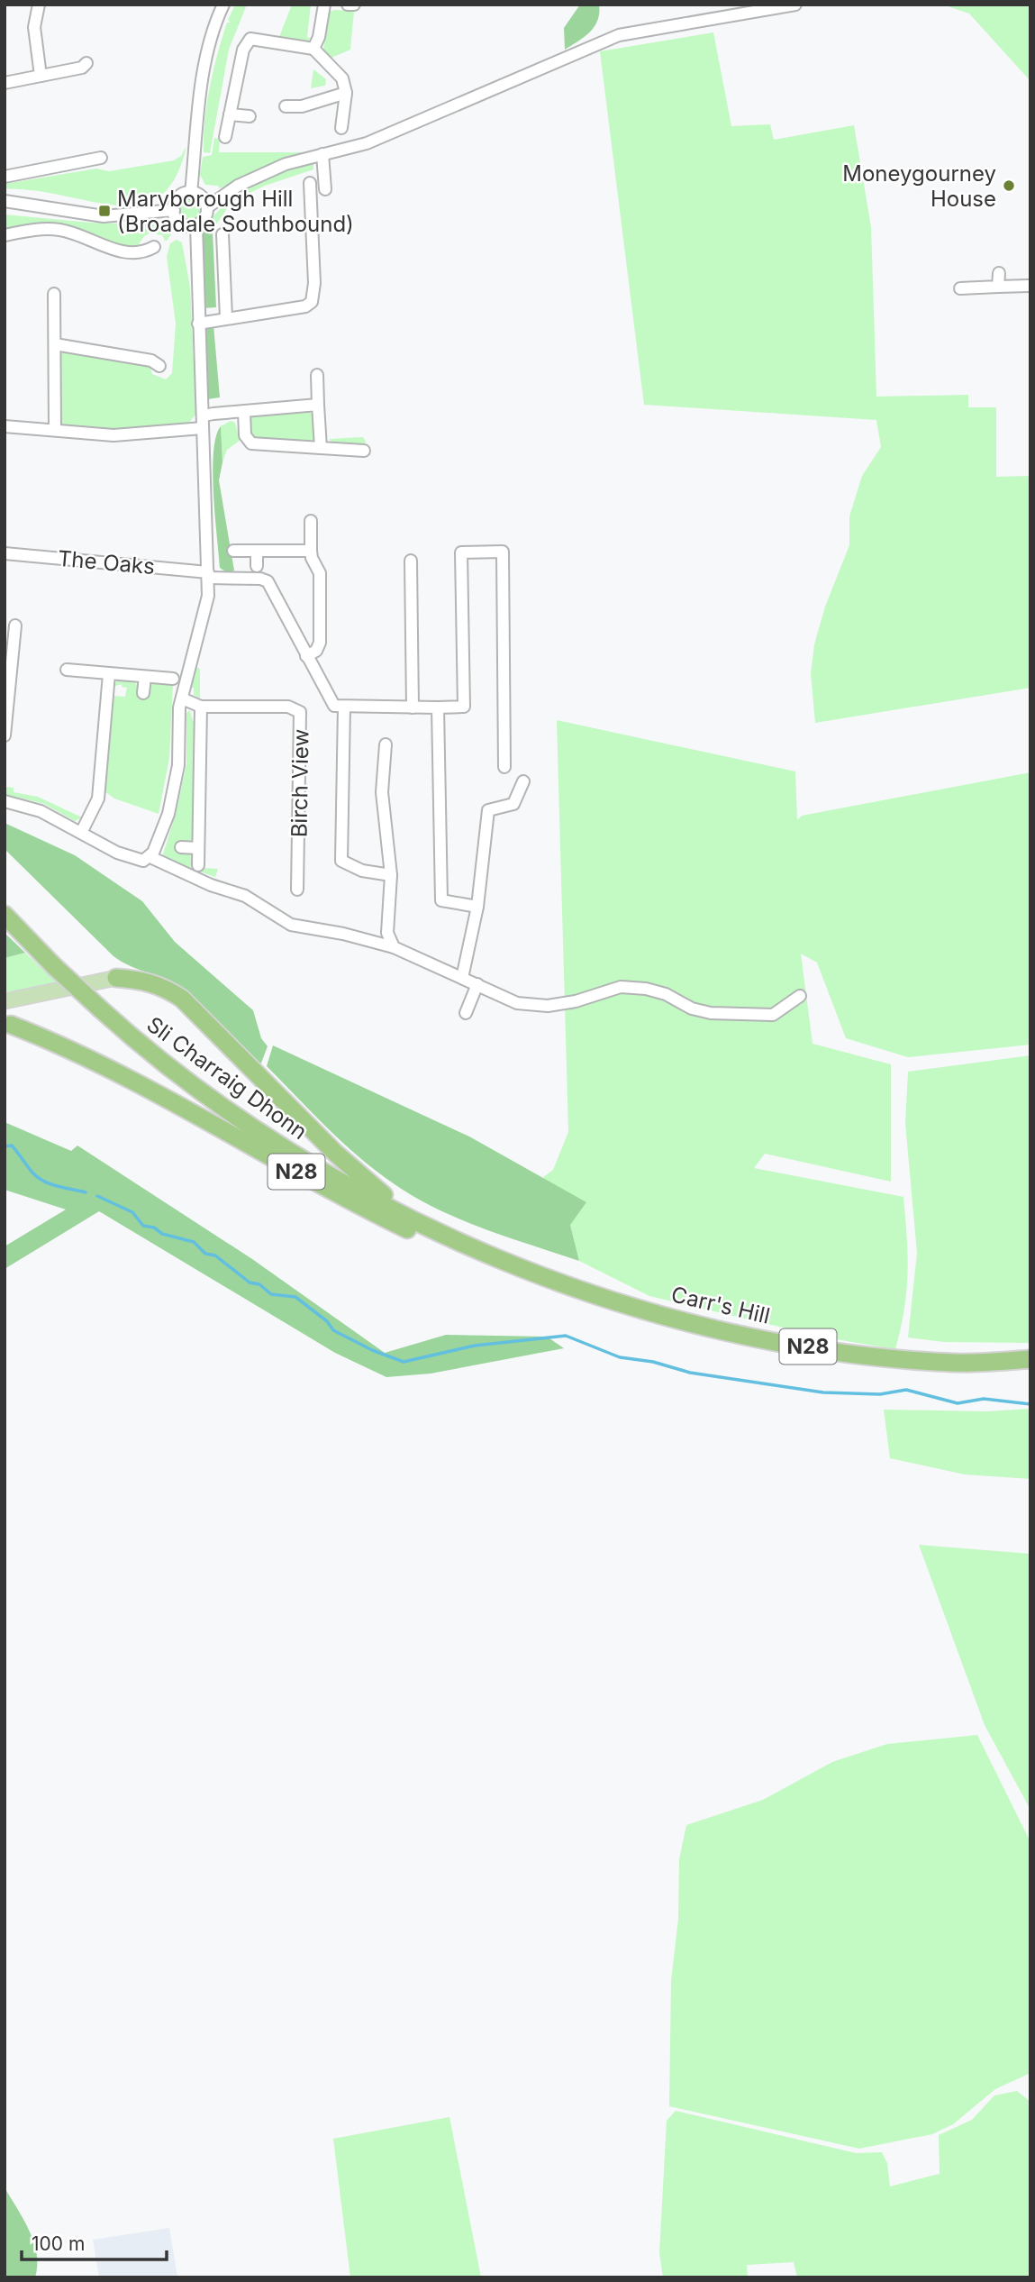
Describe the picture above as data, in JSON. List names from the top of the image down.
{
  "streets": {
    "highway": ["Sli Charraig Dhonn", "N28", "Carr's Hill"],
    "street": ["The Oaks", "Birch View"]
  },
  "crossings": [
    ["Sli Charraig Dhonn", "N28"],
    ["Sli Charraig Dhonn", "Carr's Hill"],
    ["N28", "Carr's Hill"]
  ],
  "places": {
    "other": ["Moneygourney House"],
    "transit": ["Maryborough Hill (Broadale Southbound)"]
  },
  "scale_bar": "100 m"
}
